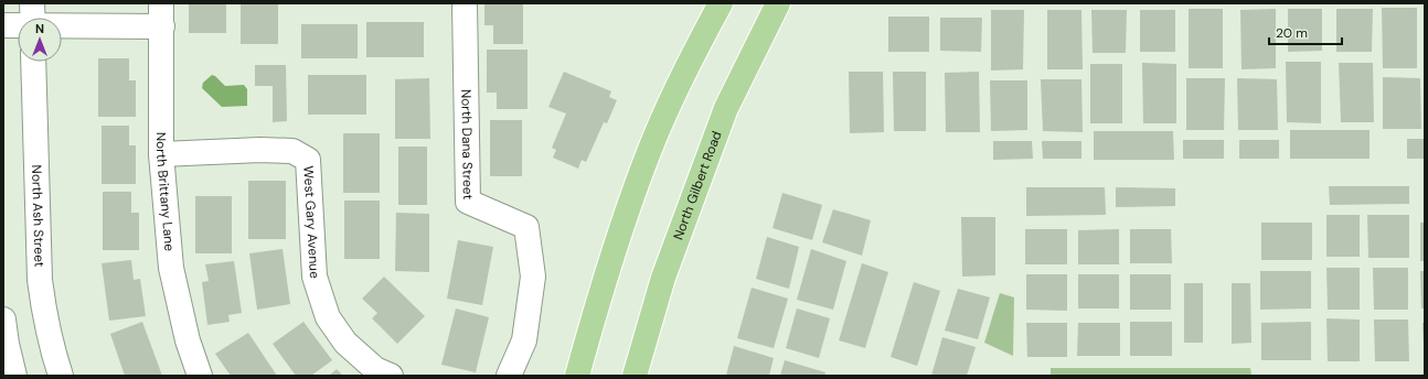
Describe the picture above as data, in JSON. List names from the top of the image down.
{
  "streets": {
    "main road": ["North Gilbert Road"],
    "street": [
      "North Dana Street",
      "North Brittany Lane",
      "North Ash Street",
      "West Gary Avenue"
    ]
  },
  "crossings": [
    ["North Brittany Lane", "West Gary Avenue"]
  ],
  "scale_bar": "20 m",
  "north": "top"
}
